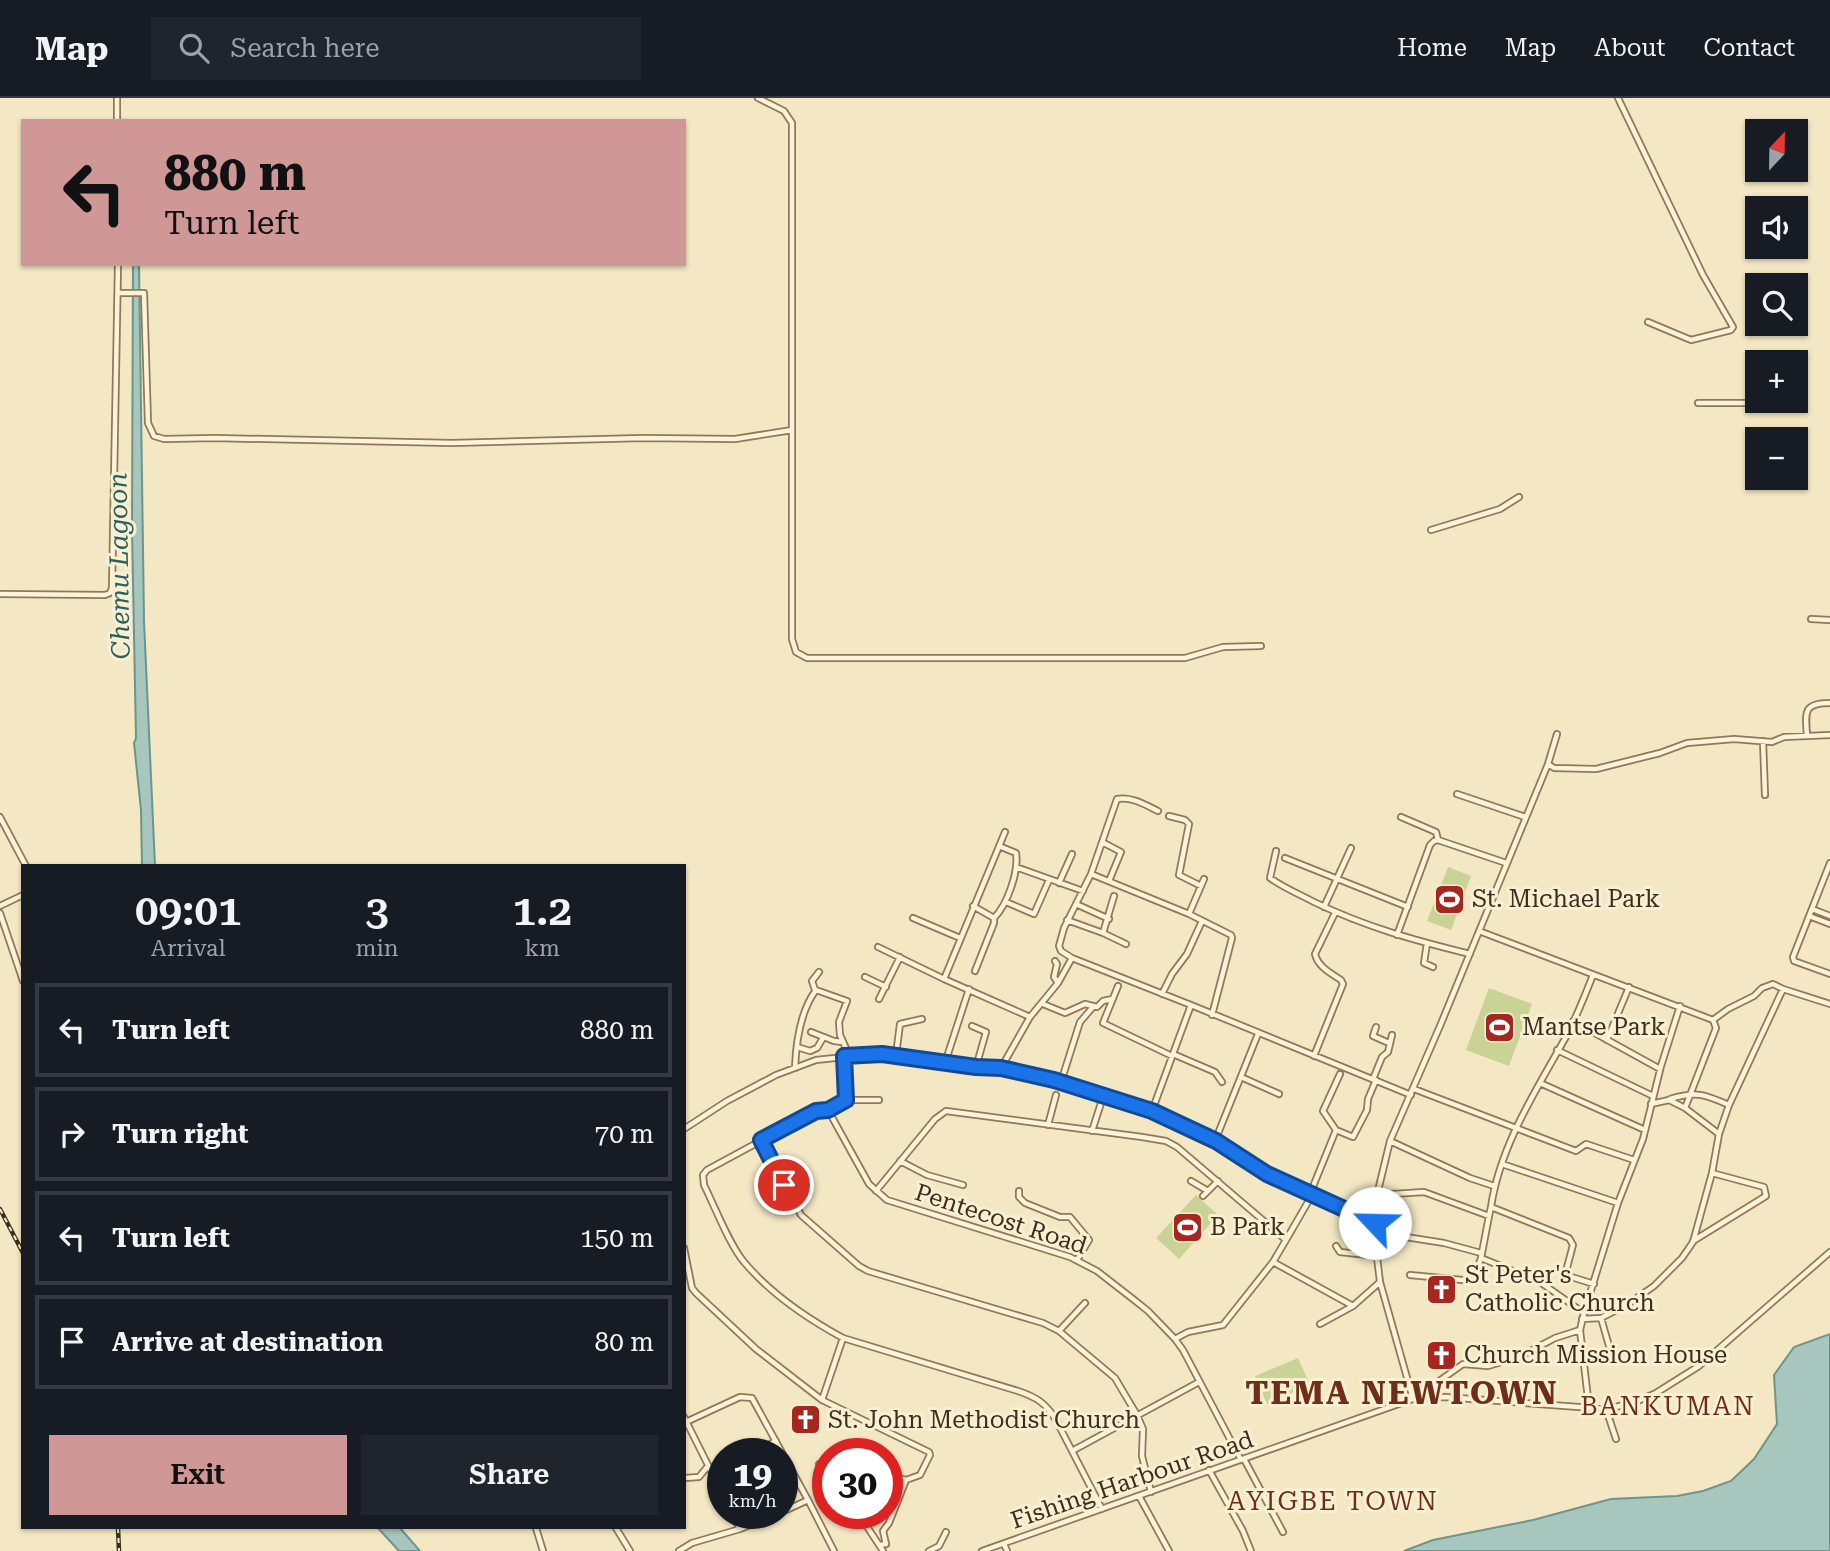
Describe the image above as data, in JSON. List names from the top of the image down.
{
  "streets": {
    "street": ["Pentecost Road", "Fishing Harbour Road"]
  },
  "crossings": [
    ["Pentecost Road", "Fishing Harbour Road"]
  ],
  "districts": ["TEMA NEWTOWN", "BANKUMAN", "AYIGBE TOWN"],
  "water": ["Chemu Lagoon"],
  "places": {
    "sports": ["St. Michael Park", "Mantse Park", "B Park"],
    "church": ["St Peter's Catholic Church", "Church Mission House", "St. John Methodist Church"]
  },
  "north": "top",
  "page": {
    "header": "Map",
    "search": "Search here",
    "nav": [
      "Home",
      "Map",
      "About",
      "Contact"
    ],
    "map_buttons": ["+", "−"],
    "turn": ["880 m", "Turn left"],
    "eta": [
      "09:01",
      "Arrival",
      "3",
      "min",
      "1.2",
      "km"
    ],
    "list": [
      {
        "name": "Turn left",
        "value": "880 m"
      },
      {
        "name": "Turn right",
        "value": "70 m"
      },
      {
        "name": "Turn left",
        "value": "150 m"
      },
      {
        "name": "Arrive at destination",
        "value": "80 m"
      }
    ],
    "buttons": ["Exit", "Share"],
    "speed": "19 km/h",
    "limit": "30"
  }
}
